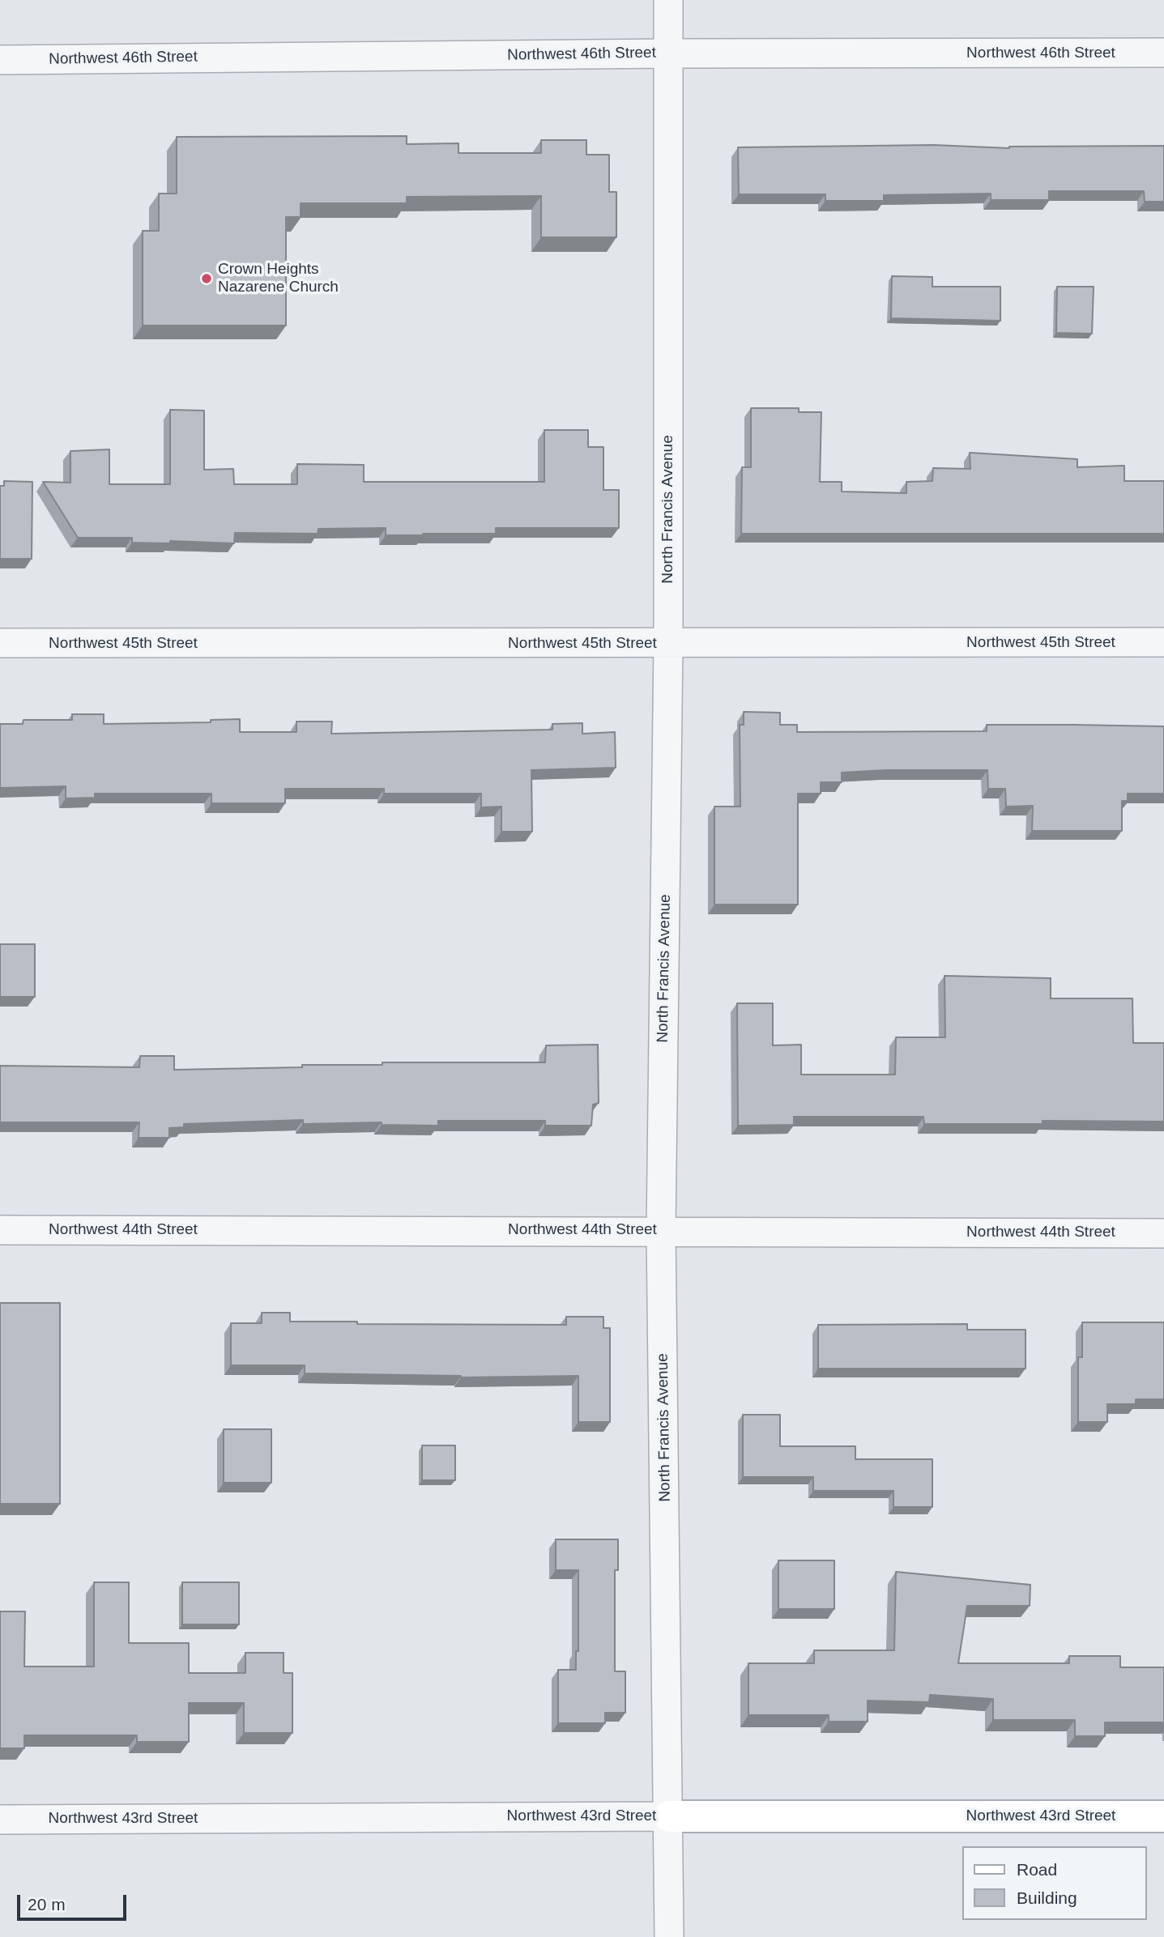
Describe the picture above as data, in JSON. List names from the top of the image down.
{
  "streets": {
    "street": [
      "Northwest 46th Street",
      "North Francis Avenue",
      "Northwest 45th Street",
      "Northwest 44th Street",
      "Northwest 43rd Street"
    ]
  },
  "crossings": [
    ["Northwest 46th Street", "North Francis Avenue"],
    ["North Francis Avenue", "Northwest 45th Street"],
    ["North Francis Avenue", "Northwest 44th Street"],
    ["North Francis Avenue", "Northwest 43rd Street"]
  ],
  "places": ["Crown Heights Nazarene Church"],
  "legend": ["Road", "Building"],
  "scale_bar": "20 m"
}
